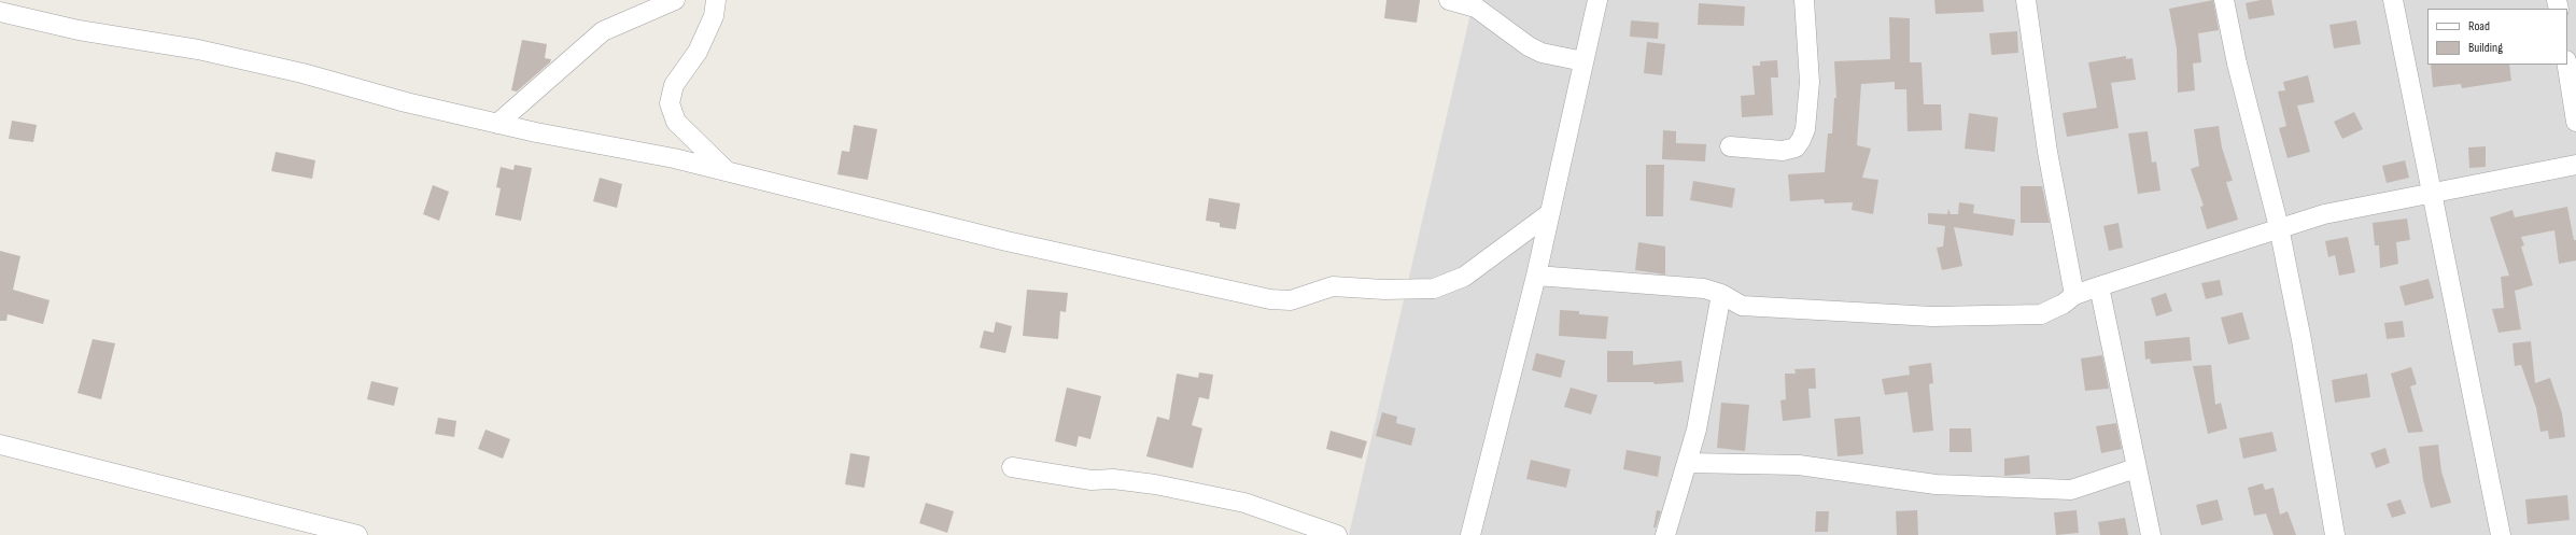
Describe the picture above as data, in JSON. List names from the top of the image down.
{
  "legend": ["Road", "Building"]
}
